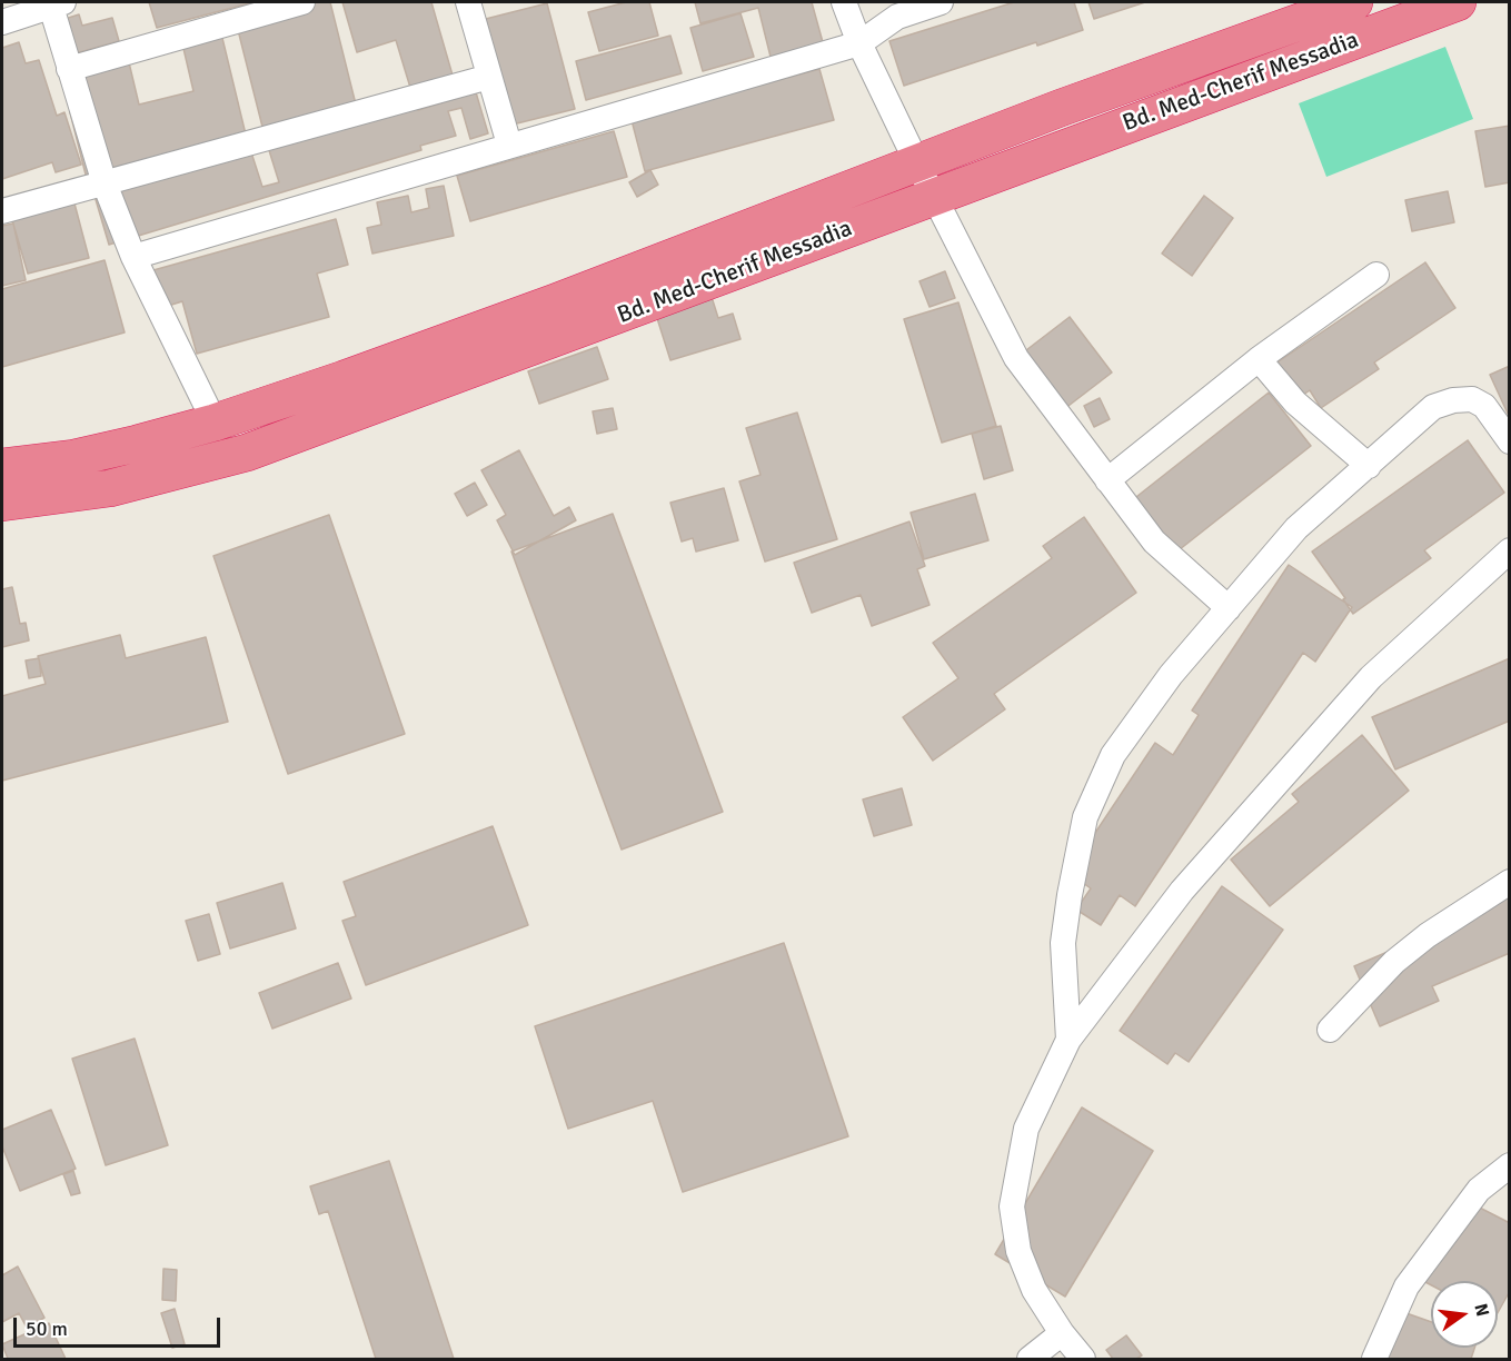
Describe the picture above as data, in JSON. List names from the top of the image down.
{
  "streets": {
    "highway": ["Bd. Med-Cherif Messadia"]
  },
  "scale_bar": "50 m",
  "north": "right"
}
